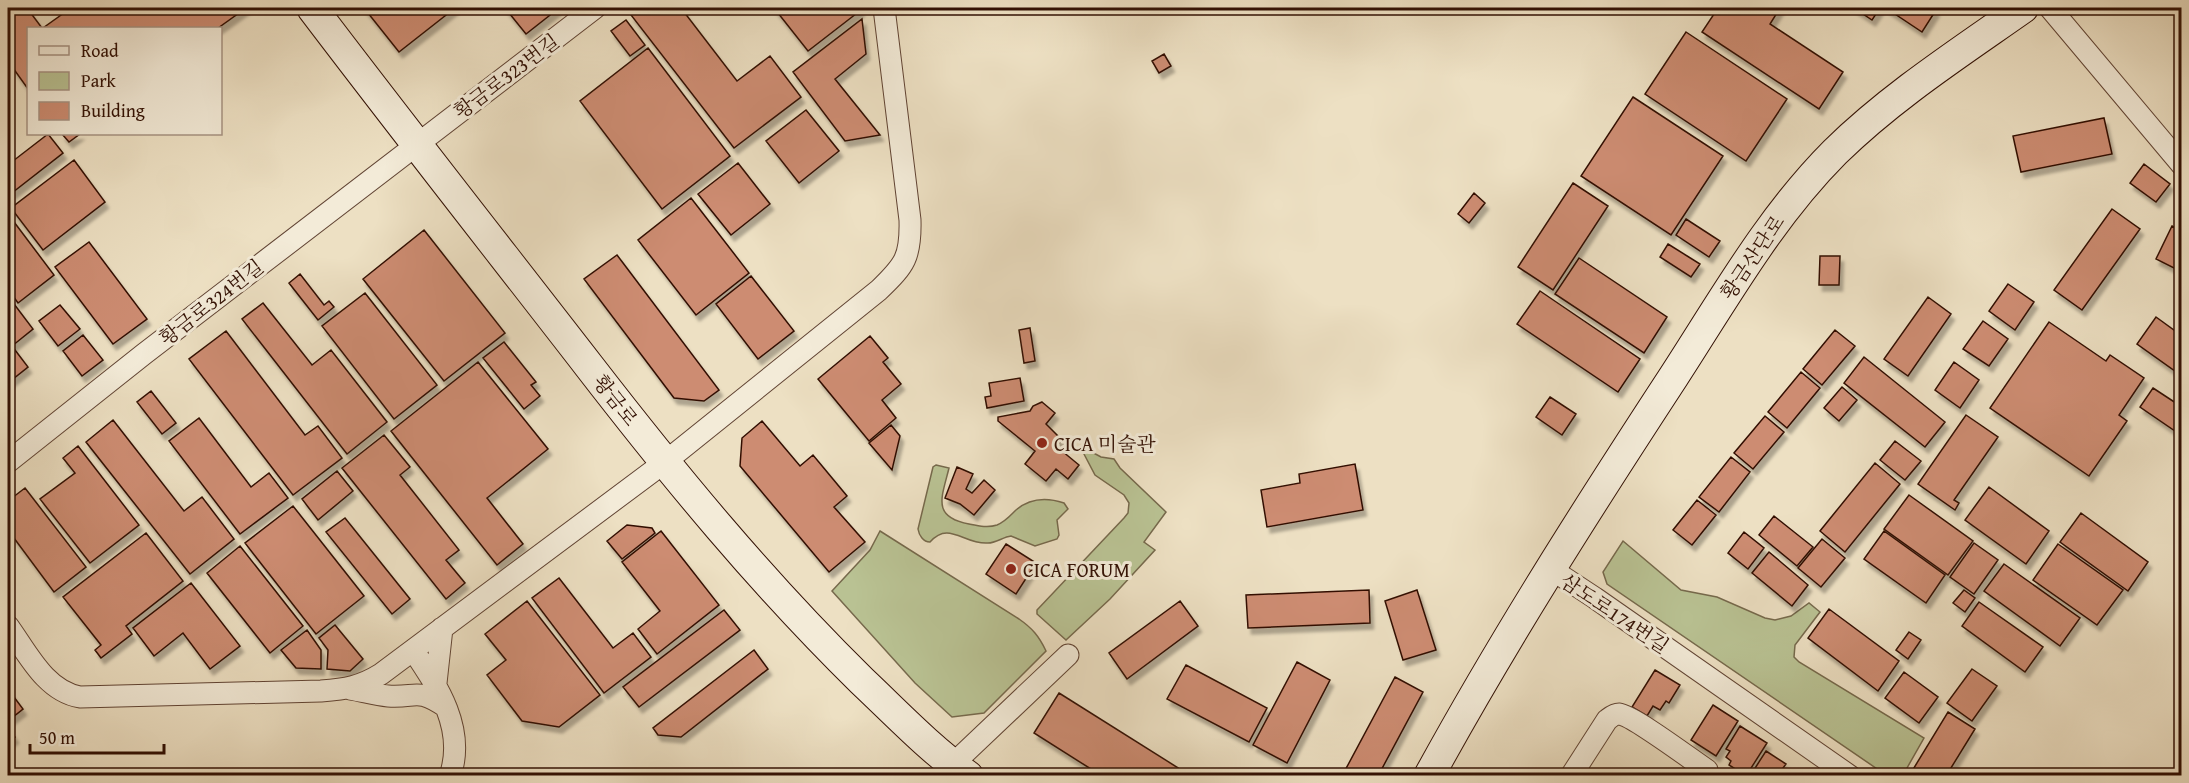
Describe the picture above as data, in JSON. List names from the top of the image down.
{
  "streets": {
    "street": [
      "황금로323번길",
      "황금산단로",
      "황금로324번길",
      "황금로",
      "삼도로174번길"
    ]
  },
  "crossings": [
    ["황금로323번길", "황금로324번길"],
    ["황금로323번길", "황금로"],
    ["황금산단로", "삼도로174번길"],
    ["황금로324번길", "황금로"]
  ],
  "places": ["CICA 미술관", "CICA FORUM"],
  "legend": ["Road", "Park", "Building"],
  "scale_bar": "50 m"
}
